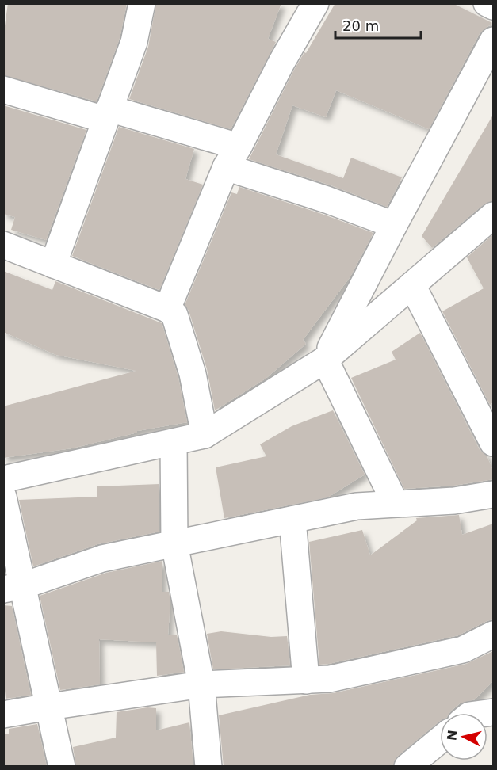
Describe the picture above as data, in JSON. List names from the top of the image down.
{
  "scale_bar": "20 m",
  "north": "left"
}
